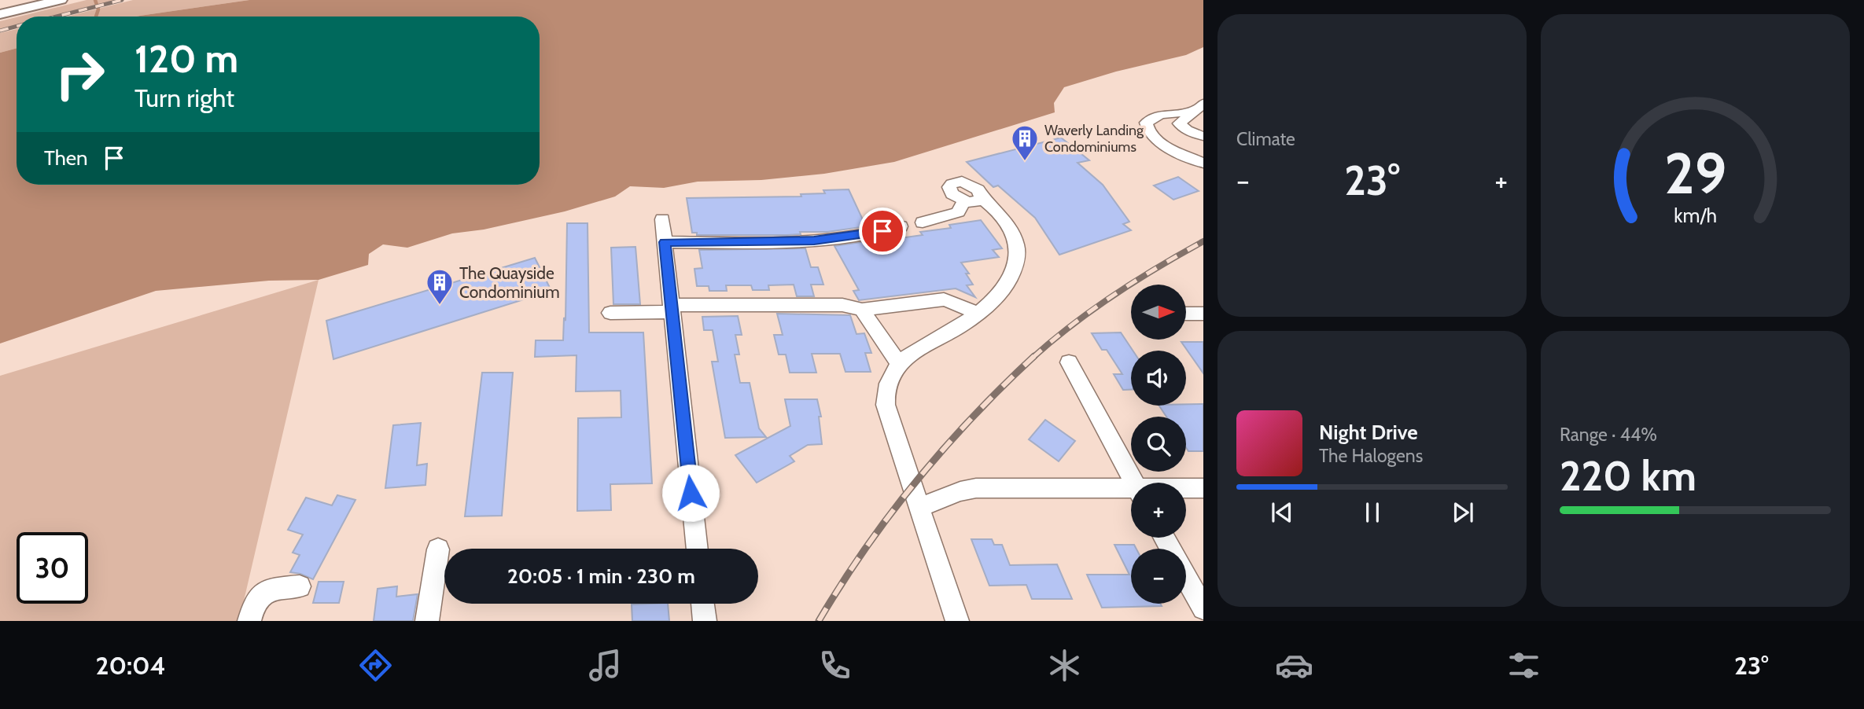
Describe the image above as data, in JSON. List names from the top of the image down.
{
  "places": {
    "building": ["Waverly Landing Condominiums", "The Quayside Condominium"]
  },
  "north": "right",
  "page": {
    "tile": [
      "Climate",
      ["Range · 44%", "220 km"]
    ],
    "turn": ["120 m", "Turn right"],
    "then": "Then",
    "heat": ["−", "23°", "+"],
    "map_buttons": ["+", "−"],
    "song": ["Night Drive", "The Halogens"],
    "limit": "30",
    "trip": "20:05 · 1 min · 230 m",
    "tabs": ["20:04", "23°"],
    "gauge": ["29", "km/h"]
  }
}
